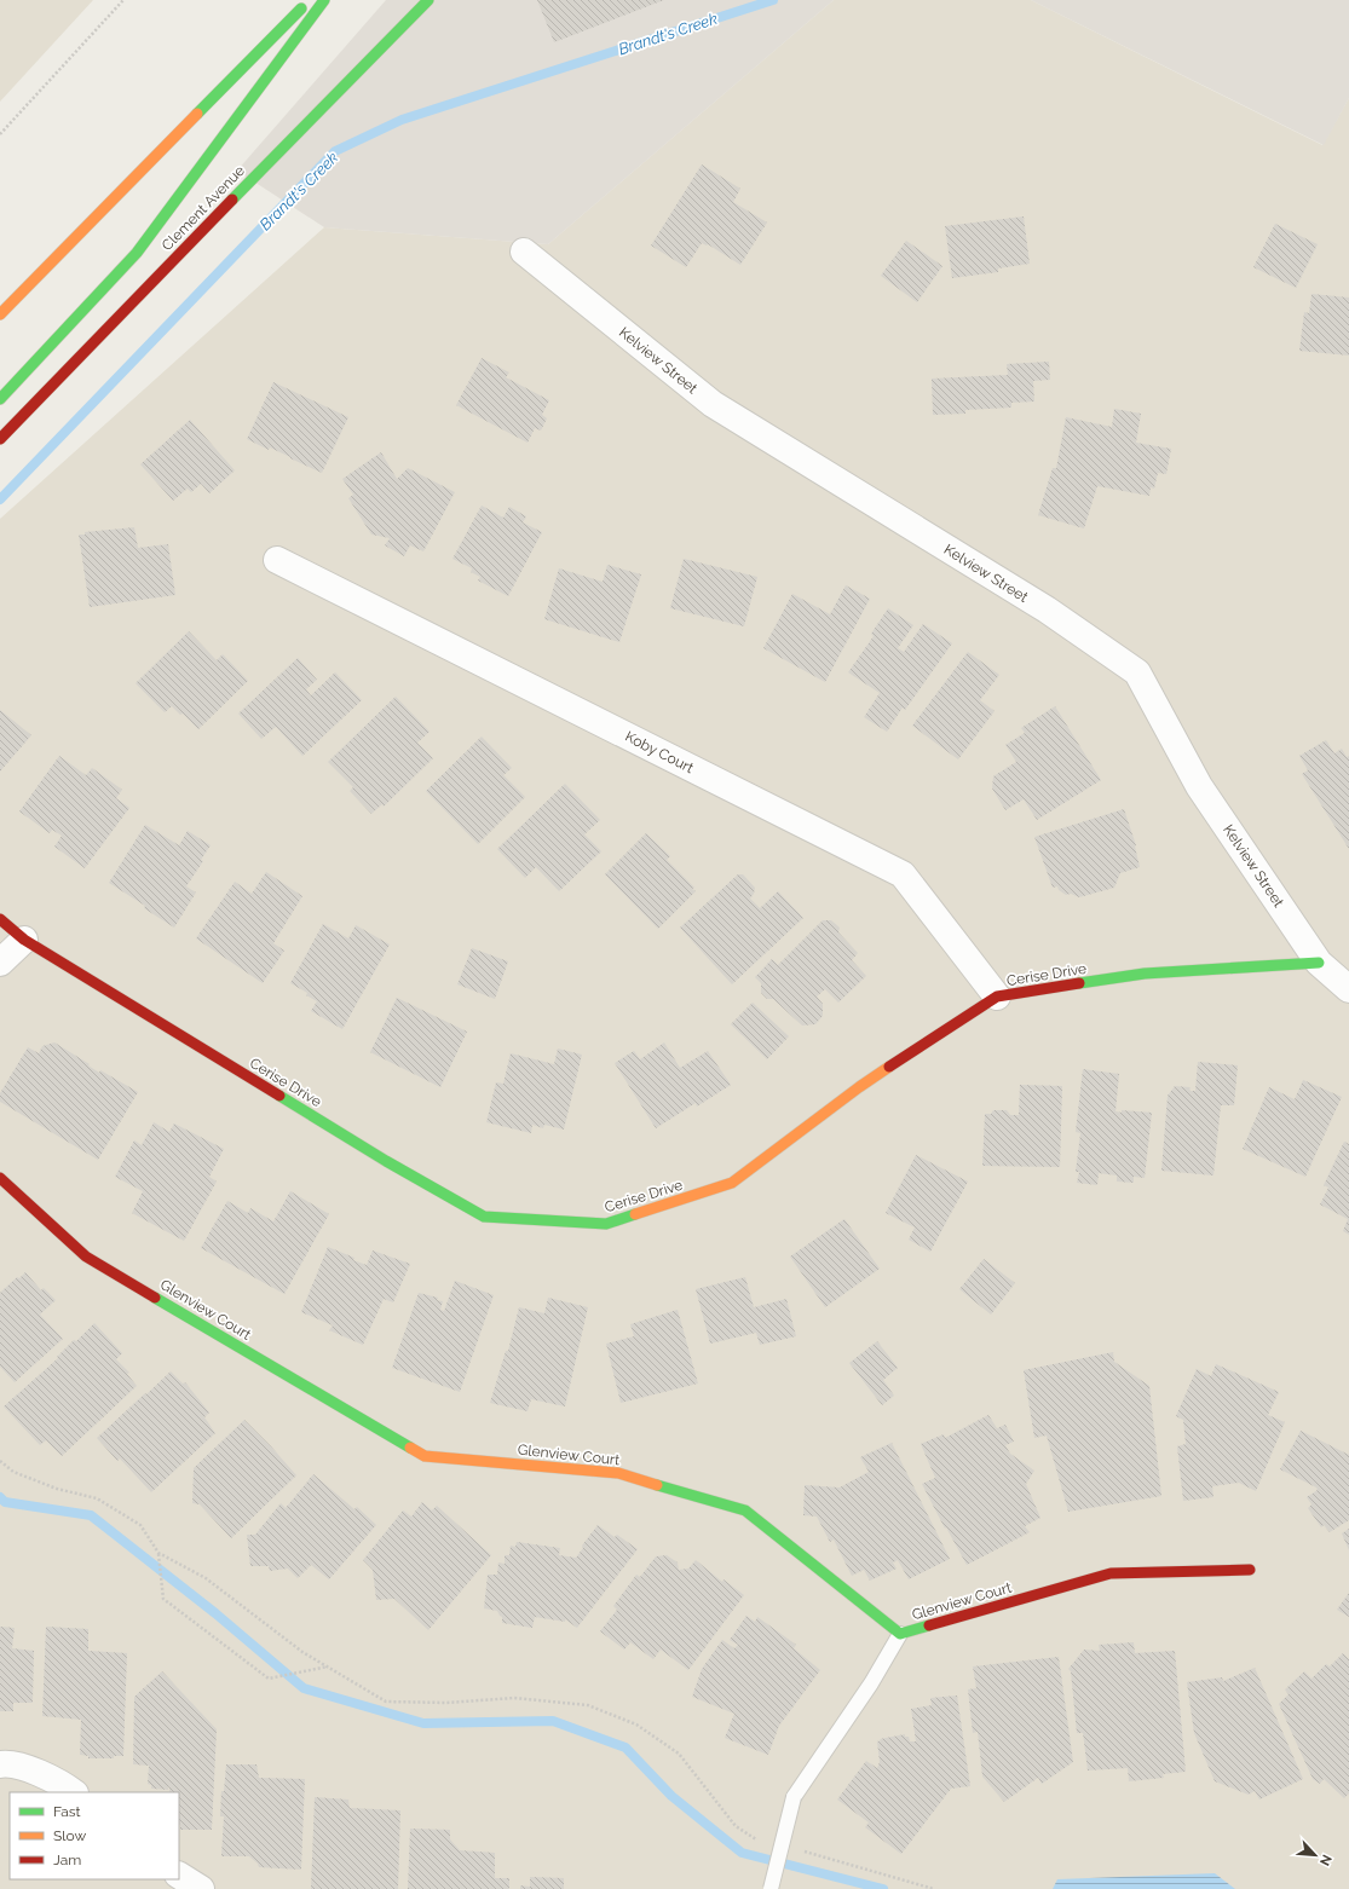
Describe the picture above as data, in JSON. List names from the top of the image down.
{
  "streets": {
    "street": [
      "Clement Avenue",
      "Kelview Street",
      "Koby Court",
      "Cerise Drive",
      "Glenview Court"
    ]
  },
  "crossings": [
    ["Kelview Street", "Cerise Drive"],
    ["Koby Court", "Cerise Drive"]
  ],
  "water": ["Brandt's Creek"],
  "legend": ["Fast", "Slow", "Jam"],
  "north": "bottom right"
}
